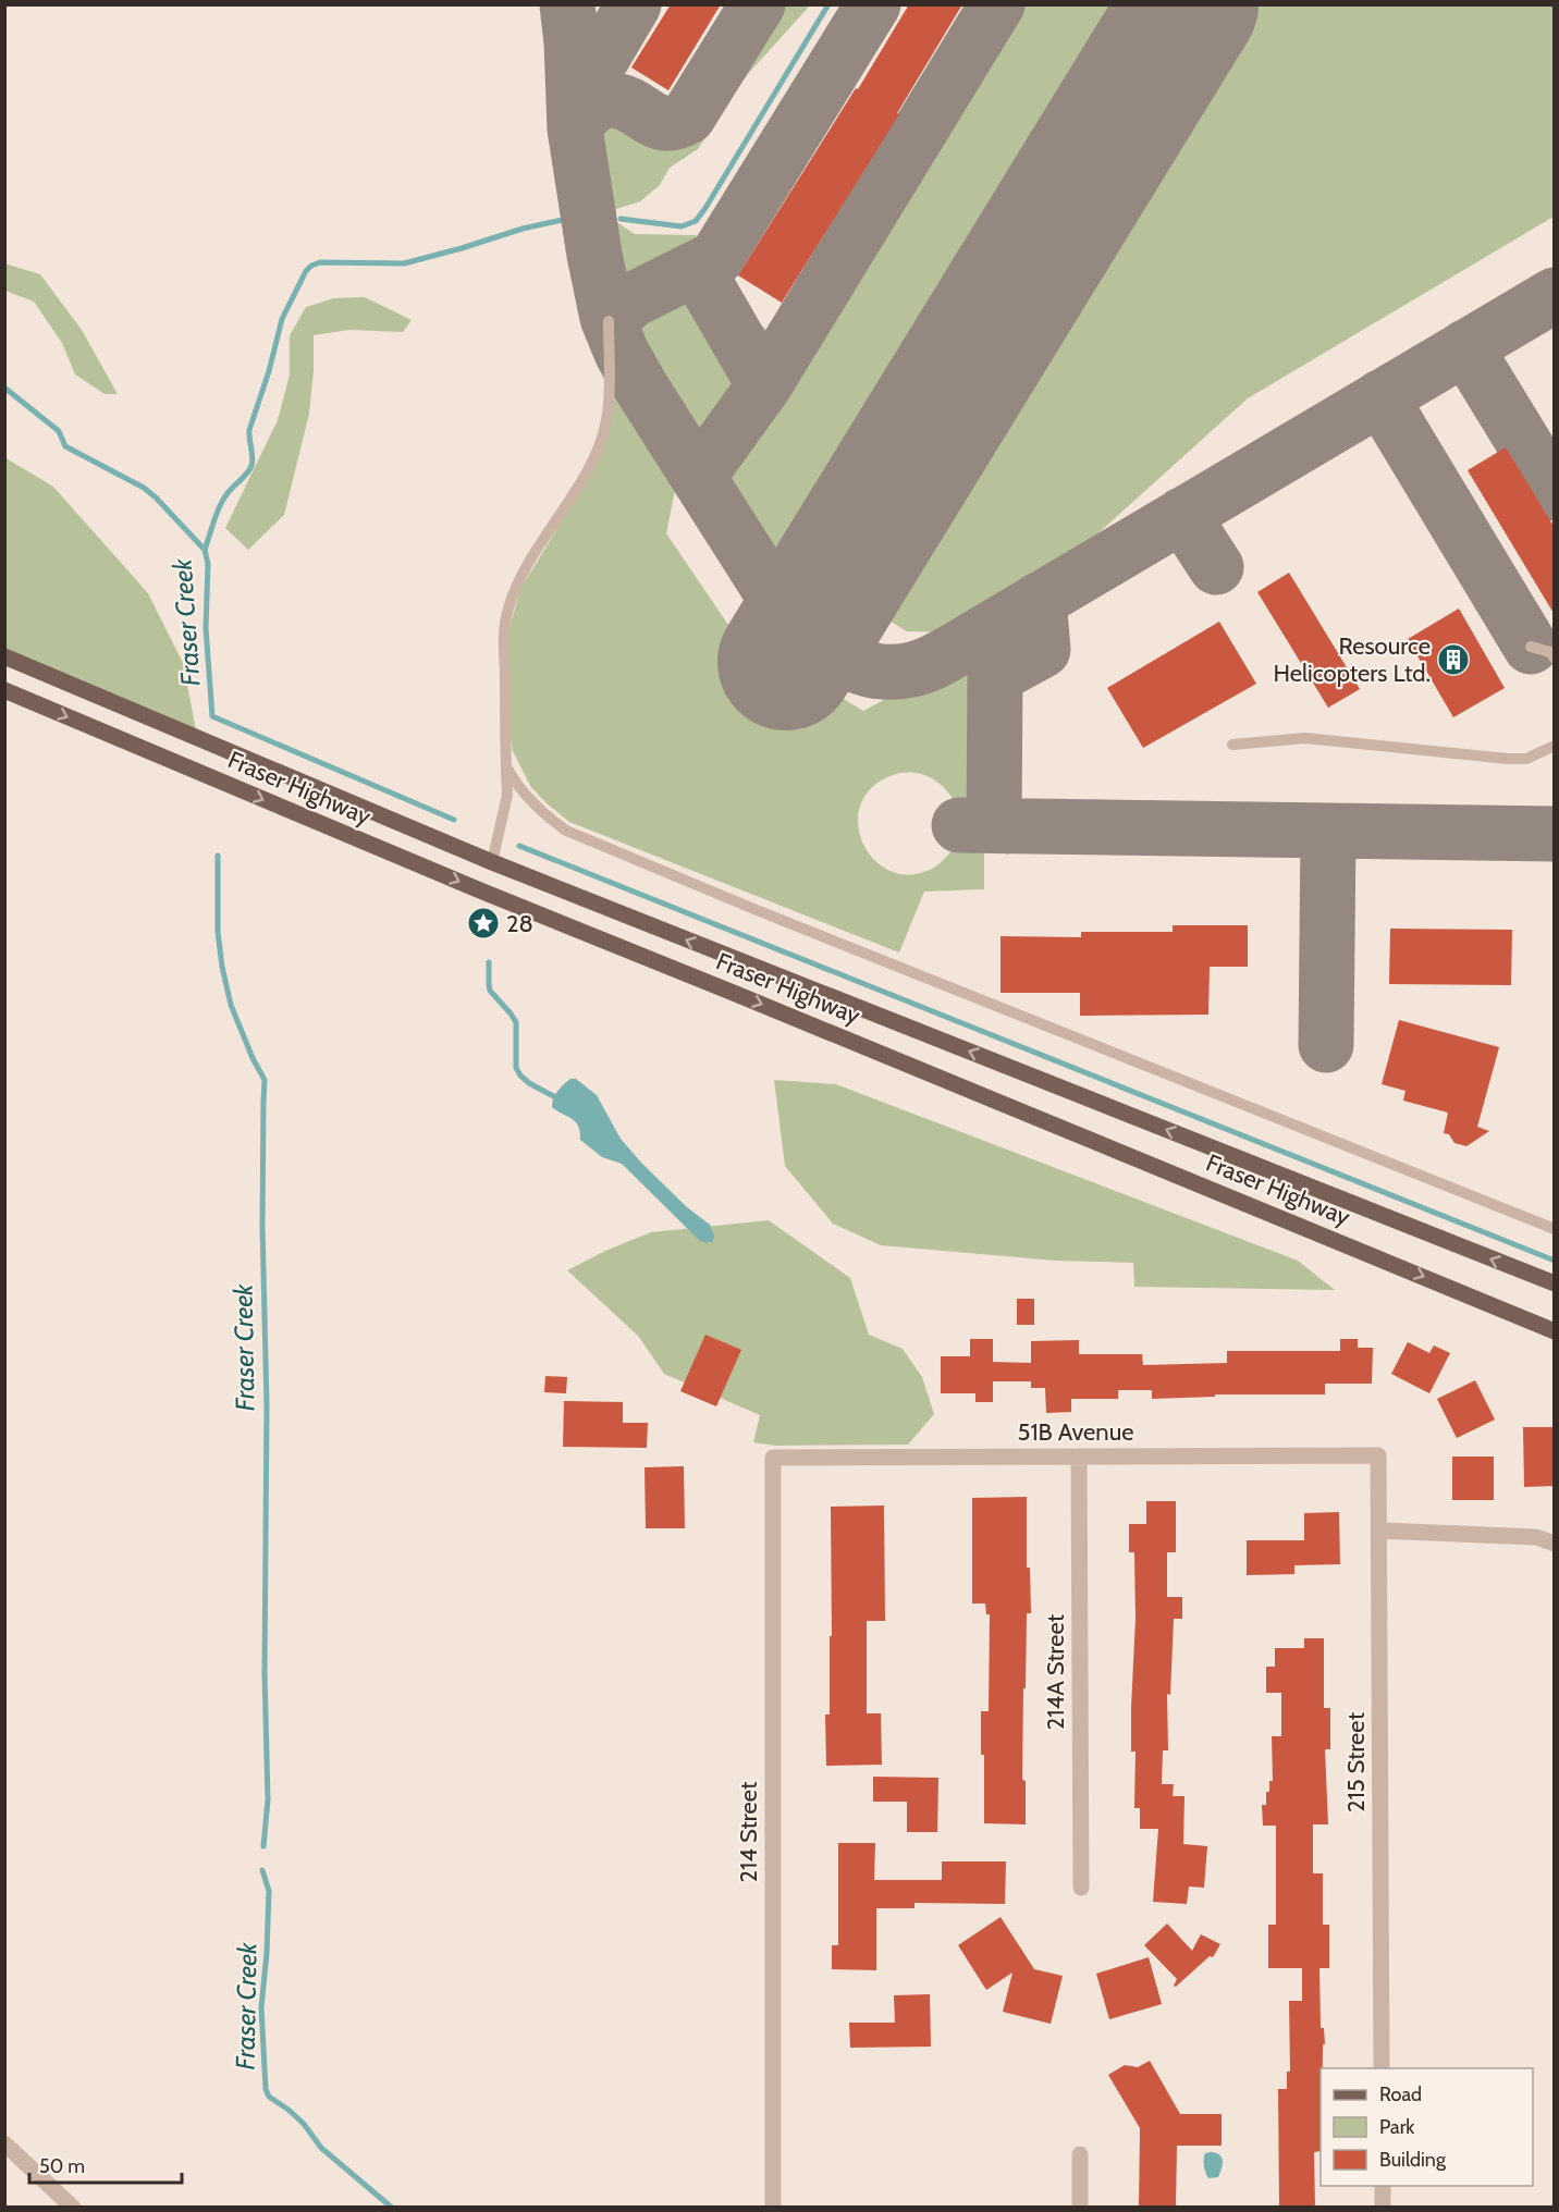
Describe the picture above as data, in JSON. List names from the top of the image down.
{
  "streets": {
    "main road": ["Fraser Highway"],
    "street": [
      "51B Avenue",
      "214A Street",
      "215 Street",
      "214 Street"
    ]
  },
  "crossings": [
    ["51B Avenue", "214A Street"],
    ["51B Avenue", "215 Street"],
    ["51B Avenue", "214 Street"]
  ],
  "water": ["Fraser Creek"],
  "places": {
    "building": ["Resource Helicopters Ltd."],
    "place": ["28"]
  },
  "legend": ["Road", "Park", "Building"],
  "scale_bar": "50 m"
}
